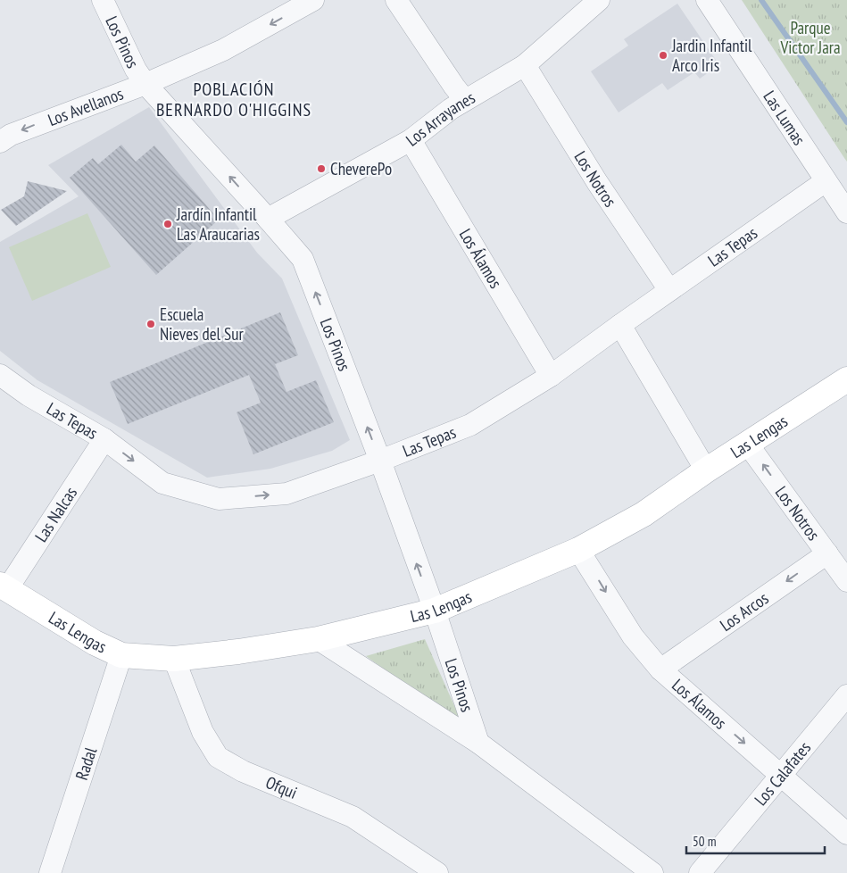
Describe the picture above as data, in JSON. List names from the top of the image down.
{
  "streets": {
    "street": [
      "Los Pinos",
      "Los Avellanos",
      "Las Lumas",
      "Los Arrayanes",
      "Los Notros",
      "Las Tepas",
      "Los Álamos",
      "Las Lengas",
      "Las Nalcas",
      "Los Arcos",
      "Radal",
      "Los Calafates",
      "Ofqui"
    ]
  },
  "crossings": [
    ["Los Pinos", "Los Avellanos"],
    ["Los Pinos", "Los Arrayanes"],
    ["Los Pinos", "Las Tepas"],
    ["Los Pinos", "Las Lengas"],
    ["Las Lumas", "Las Tepas"],
    ["Los Arrayanes", "Los Notros"],
    ["Los Arrayanes", "Los Álamos"],
    ["Los Notros", "Las Tepas"],
    ["Los Notros", "Las Lengas"],
    ["Los Notros", "Los Arcos"],
    ["Las Tepas", "Los Álamos"],
    ["Las Tepas", "Las Nalcas"],
    ["Los Álamos", "Las Lengas"],
    ["Los Álamos", "Los Arcos"],
    ["Los Álamos", "Los Calafates"],
    ["Las Lengas", "Las Nalcas"],
    ["Las Lengas", "Radal"],
    ["Las Lengas", "Ofqui"]
  ],
  "one_way": [
    "Los Pinos",
    "Los Avellanos",
    "Los Álamos",
    "Los Arcos"
  ],
  "districts": ["POBLACIÓN BERNARDO O'HIGGINS"],
  "parks": ["Parque Victor Jara"],
  "places": [
    "Jardin Infantil Arco Iris",
    "CheverePo",
    "Jardín Infantil Las Araucarias",
    "Escuela Nieves del Sur"
  ],
  "scale_bar": "50 m"
}
